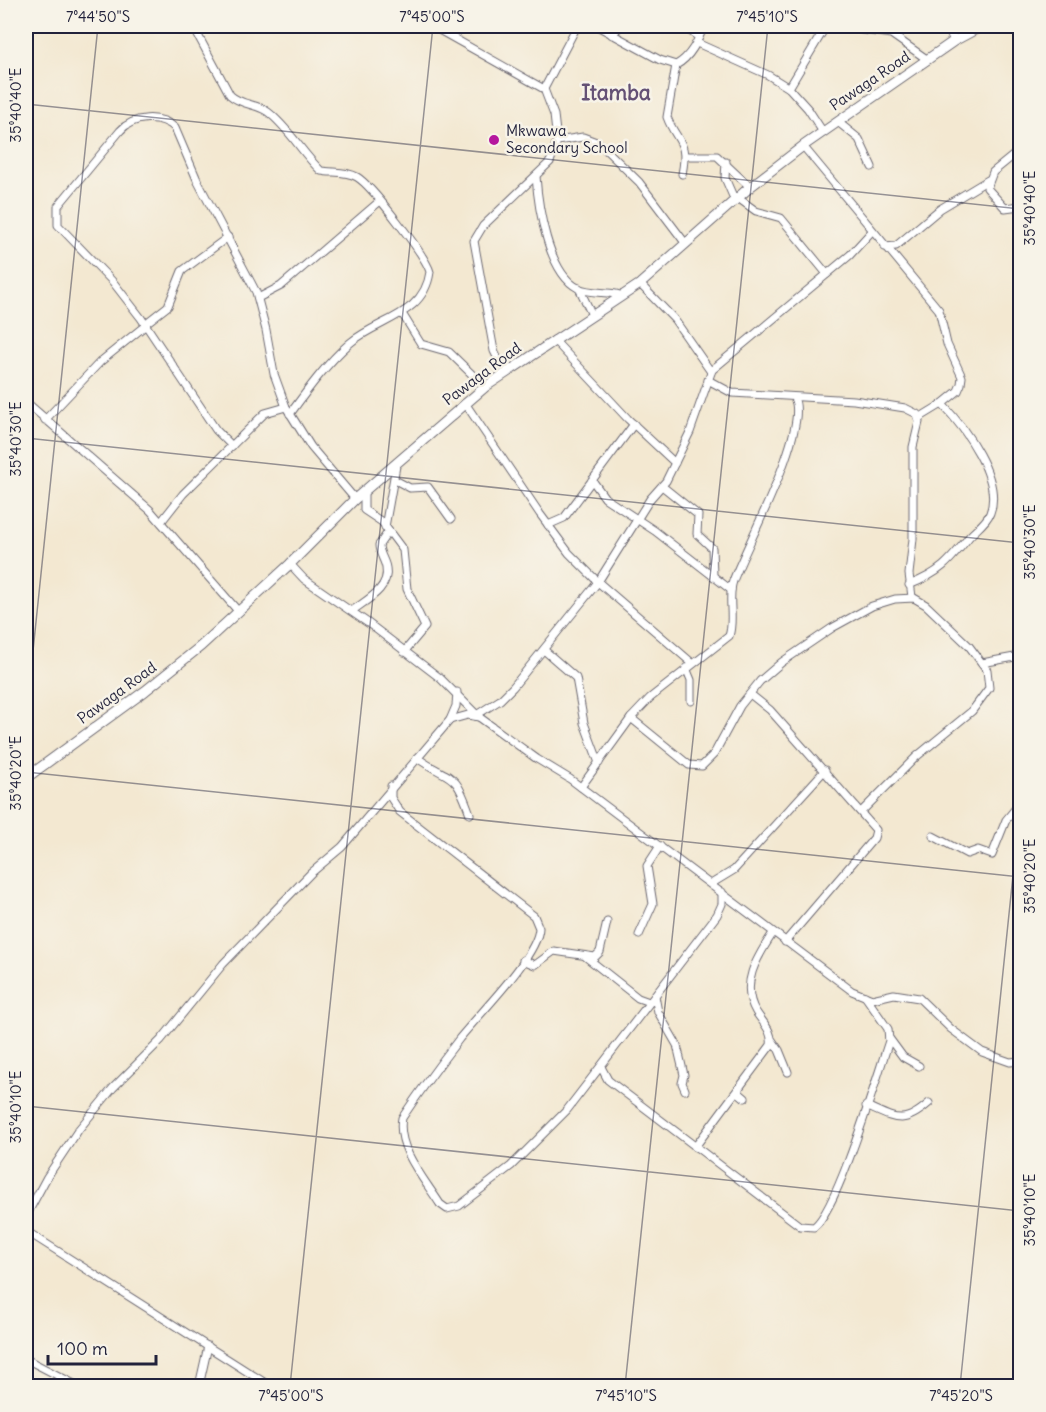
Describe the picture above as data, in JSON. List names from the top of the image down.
{
  "streets": {
    "main road": ["Pawaga Road"]
  },
  "districts": ["Itamba"],
  "places": ["Mkwawa Secondary School"],
  "scale_bar": "100 m",
  "coordinates": [
    "7°44'50\"S",
    "7°45'00\"S",
    "7°45'10\"S",
    "35°40'40\"E",
    "35°40'30\"E",
    "35°40'20\"E",
    "35°40'10\"E",
    "7°45'20\"S"
  ]
}
